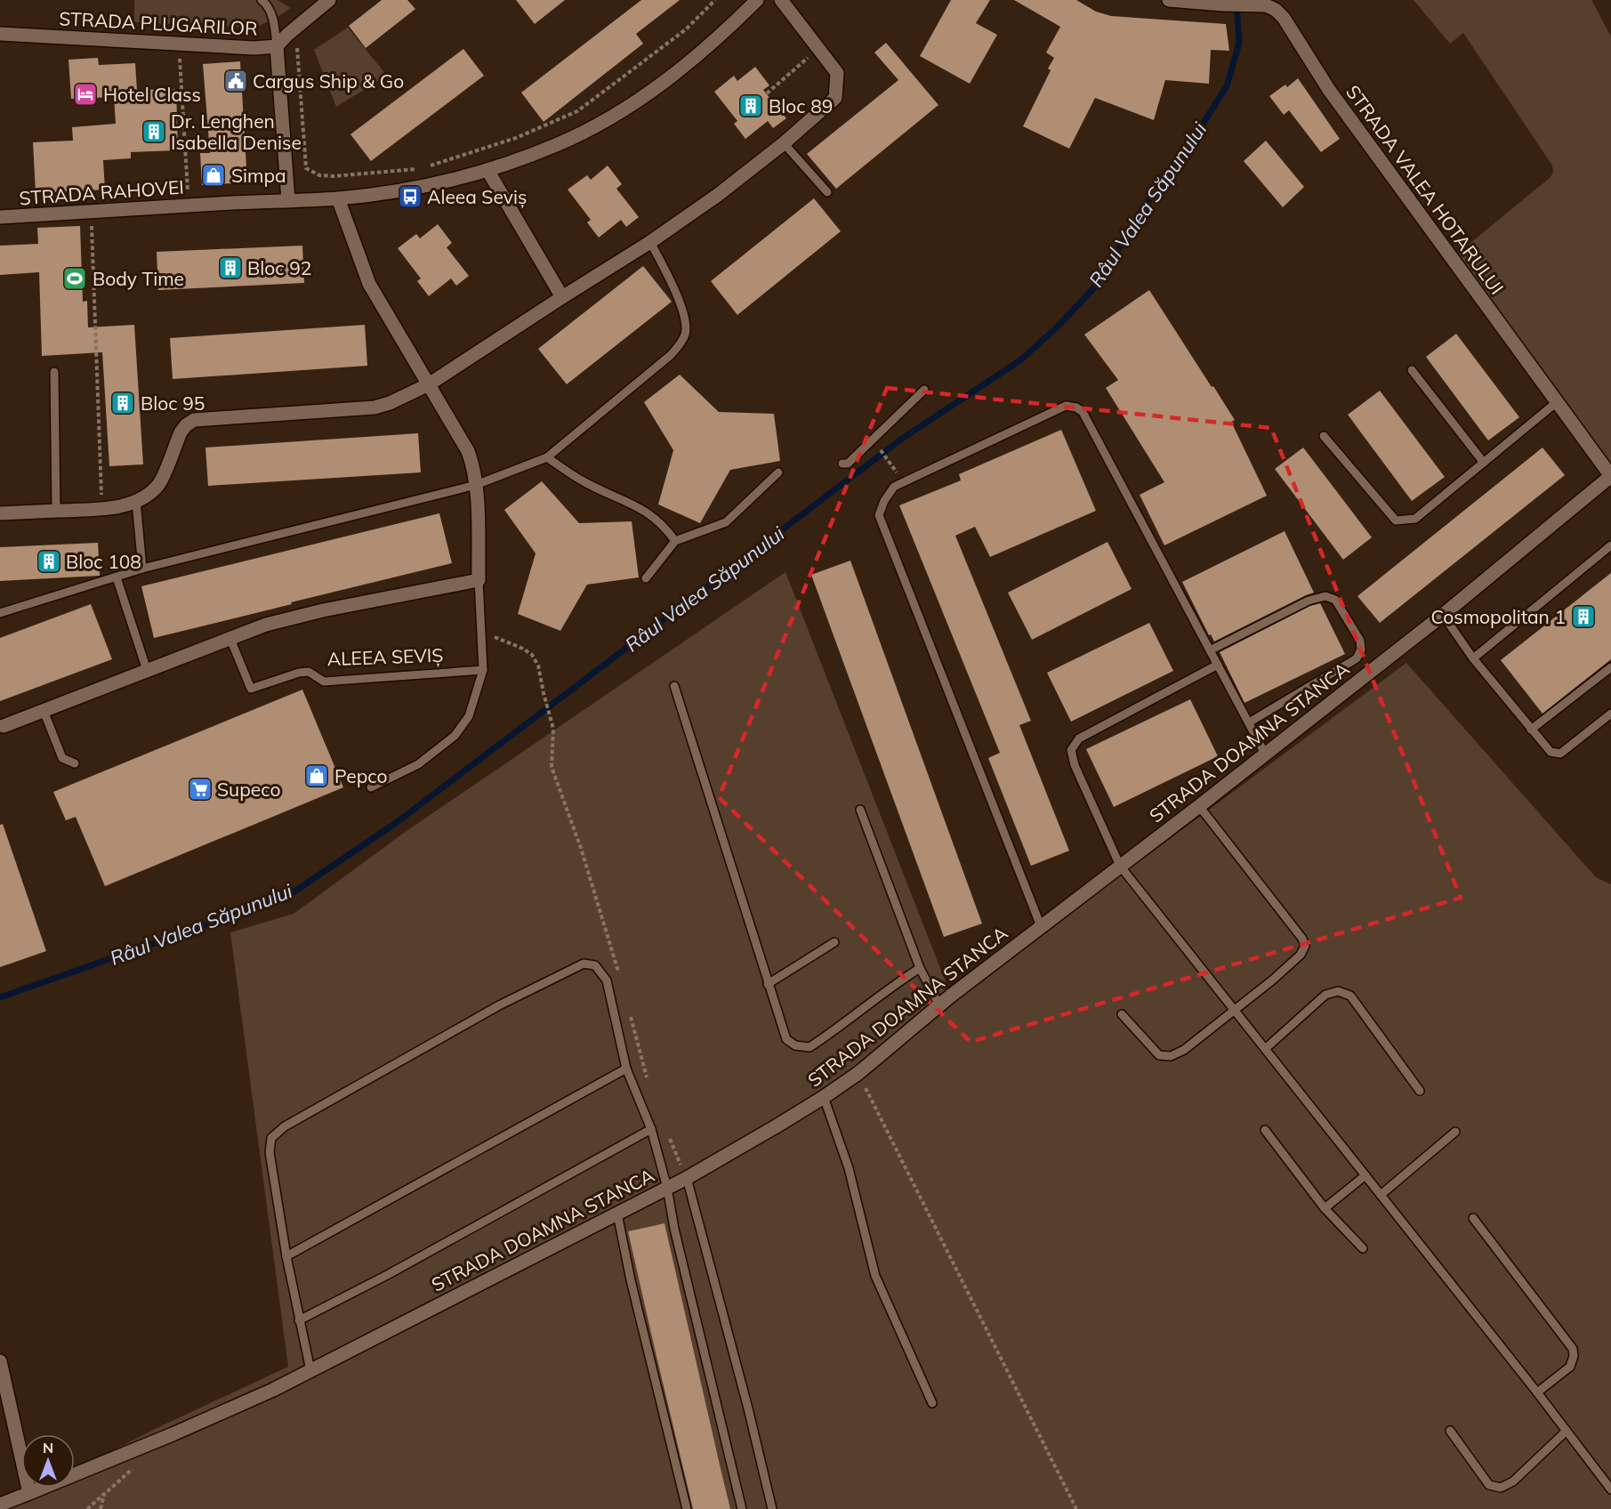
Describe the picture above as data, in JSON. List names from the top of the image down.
{
  "streets": {
    "street": [
      "STRADA PLUGARILOR",
      "STRADA VALEA HOTARULUI",
      "STRADA RAHOVEI",
      "STRADA DOAMNA STANCA"
    ],
    "lane": ["ALEEA SEVIȘ"]
  },
  "crossings": [
    ["STRADA VALEA HOTARULUI", "STRADA DOAMNA STANCA"]
  ],
  "water": ["Râul Valea Săpunului"],
  "places": {
    "public building": ["Cargus Ship & Go"],
    "hotel": ["Hotel Class"],
    "building": [
      "Bloc 89",
      "Dr. Lenghen Isabella Denise",
      "Bloc 92",
      "Bloc 95",
      "Bloc 108",
      "Cosmopolitan 1"
    ],
    "shop": ["Simpa", "Pepco"],
    "bus stop": ["Aleea Seviș"],
    "sports": ["Body Time"],
    "supermarket": ["Supeco"]
  },
  "north": "top"
}
